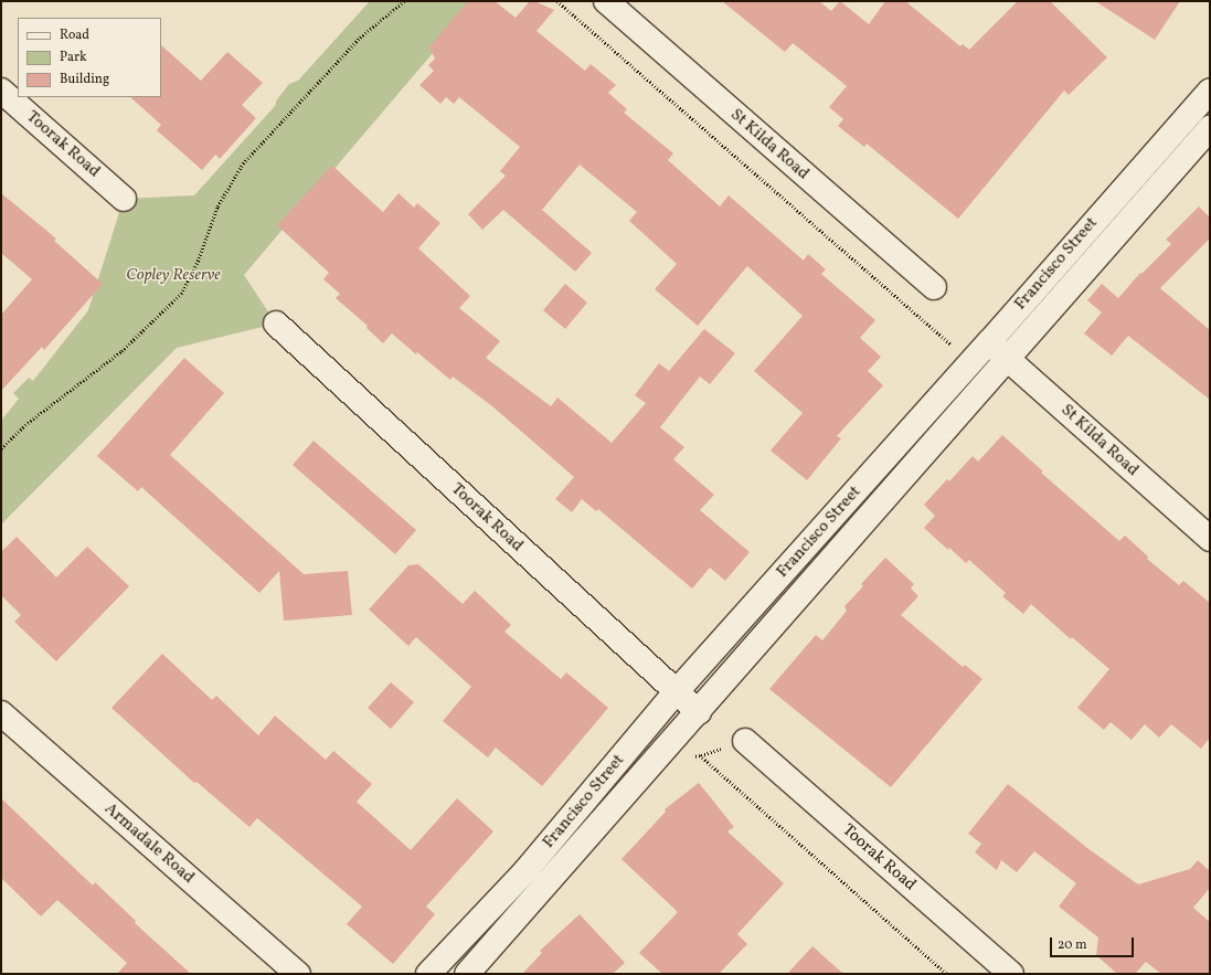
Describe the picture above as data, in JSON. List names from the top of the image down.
{
  "streets": {
    "street": [
      "Toorak Road",
      "St Kilda Road",
      "Francisco Street",
      "Armadale Road"
    ]
  },
  "crossings": [
    ["Toorak Road", "Francisco Street"],
    ["St Kilda Road", "Francisco Street"]
  ],
  "parks": ["Copley Reserve"],
  "legend": ["Road", "Park", "Building"],
  "scale_bar": "20 m"
}
